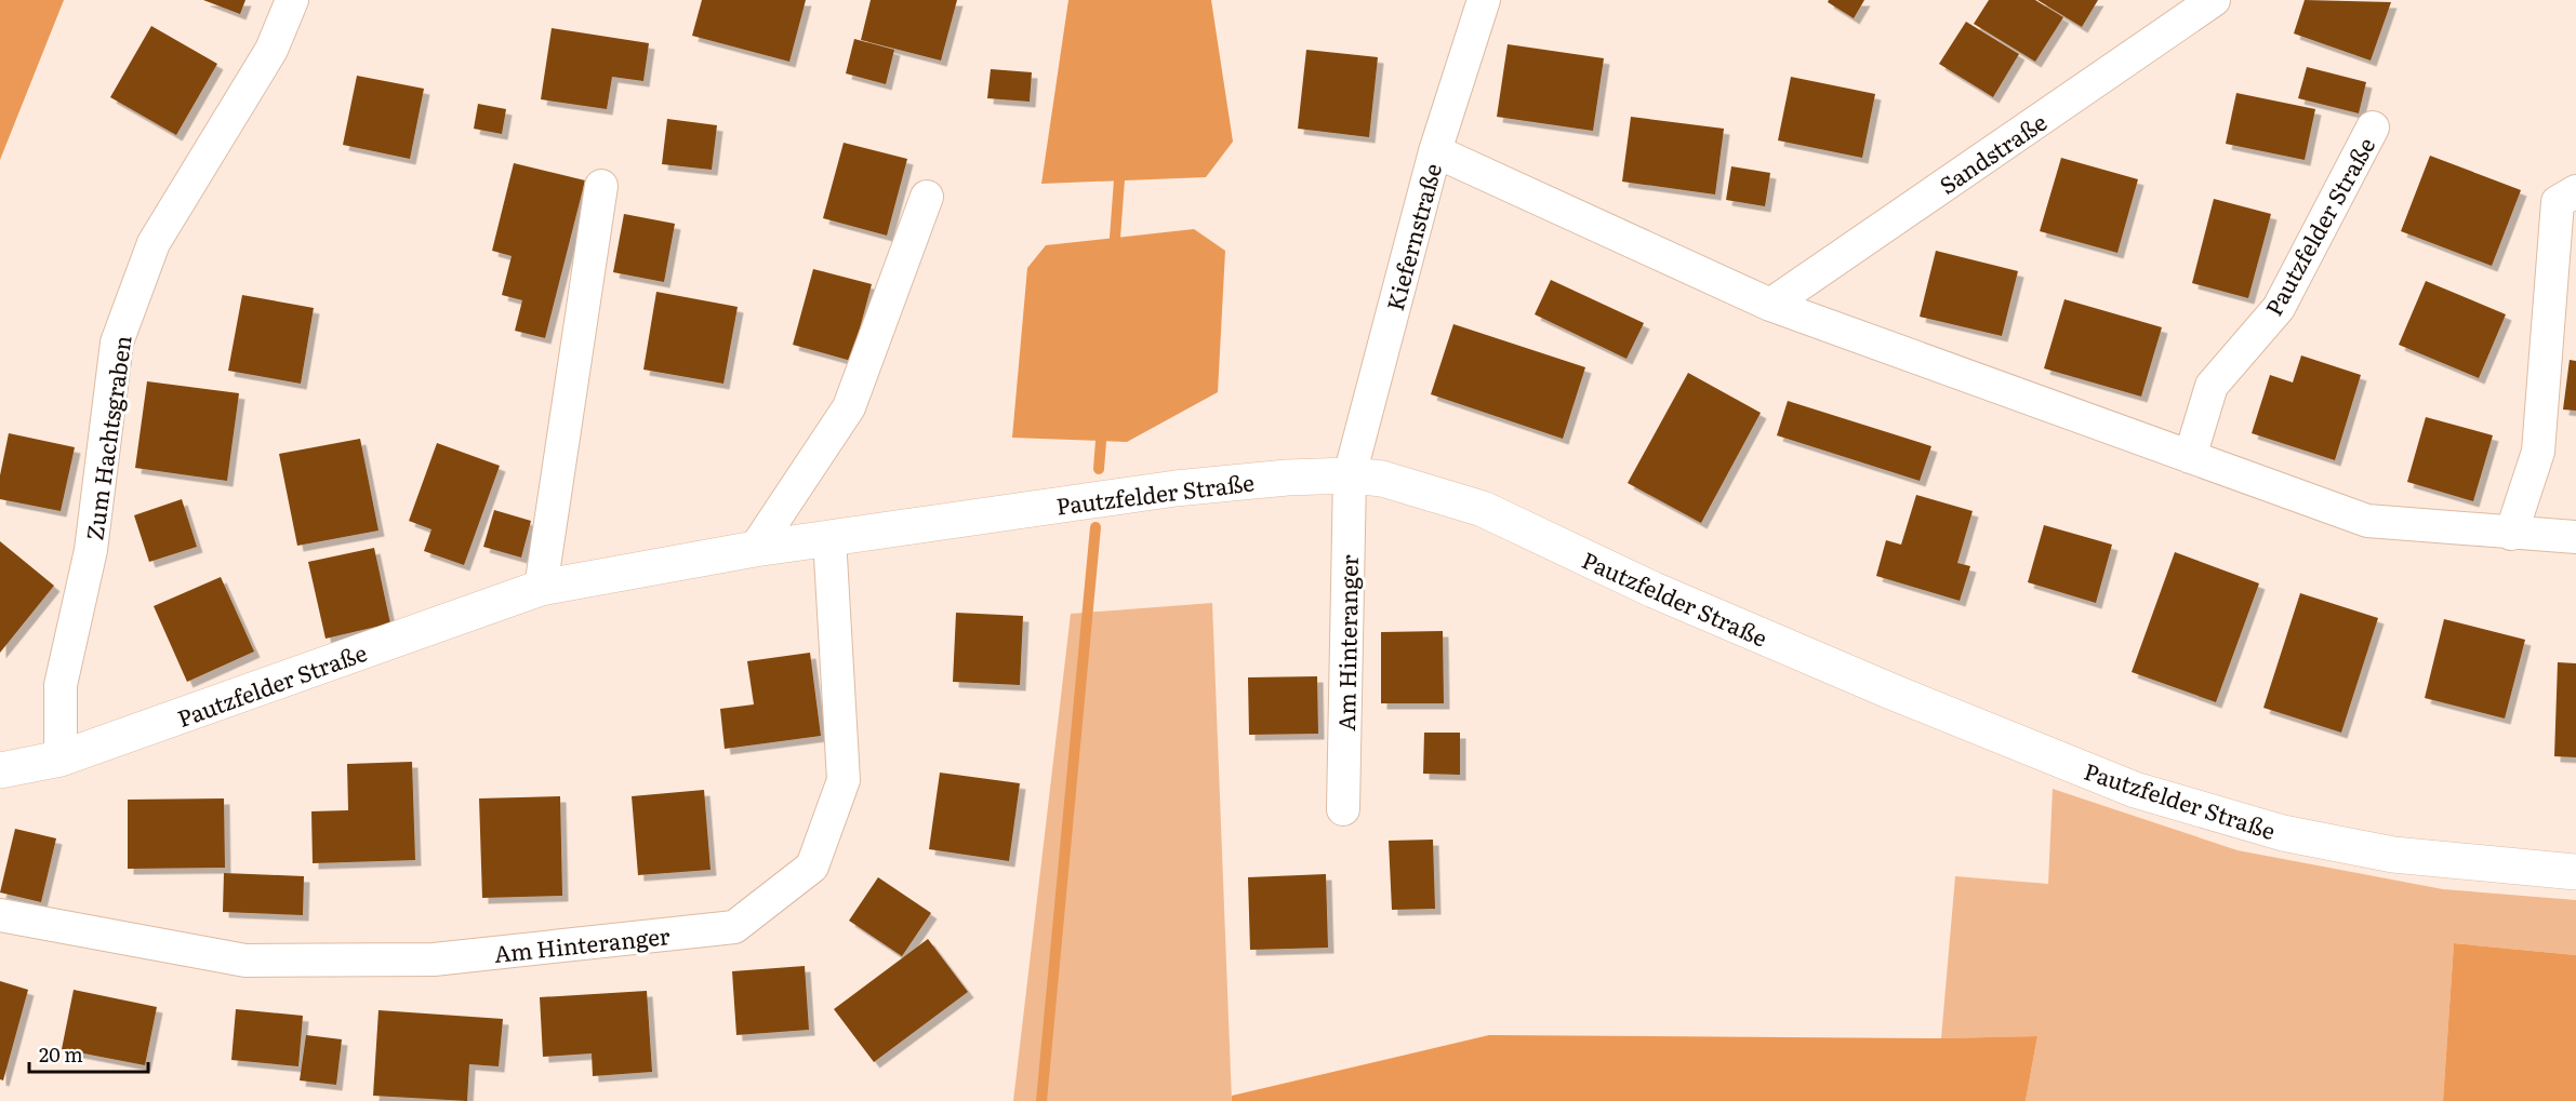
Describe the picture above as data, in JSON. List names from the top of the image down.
{
  "streets": {
    "street": [
      "Sandstraße",
      "Pautzfelder Straße",
      "Kiefernstraße",
      "Zum Hachtsgraben",
      "Am Hinteranger"
    ]
  },
  "crossings": [
    ["Pautzfelder Straße", "Kiefernstraße"],
    ["Pautzfelder Straße", "Zum Hachtsgraben"],
    ["Pautzfelder Straße", "Am Hinteranger"],
    ["Kiefernstraße", "Am Hinteranger"]
  ],
  "scale_bar": "20 m"
}
